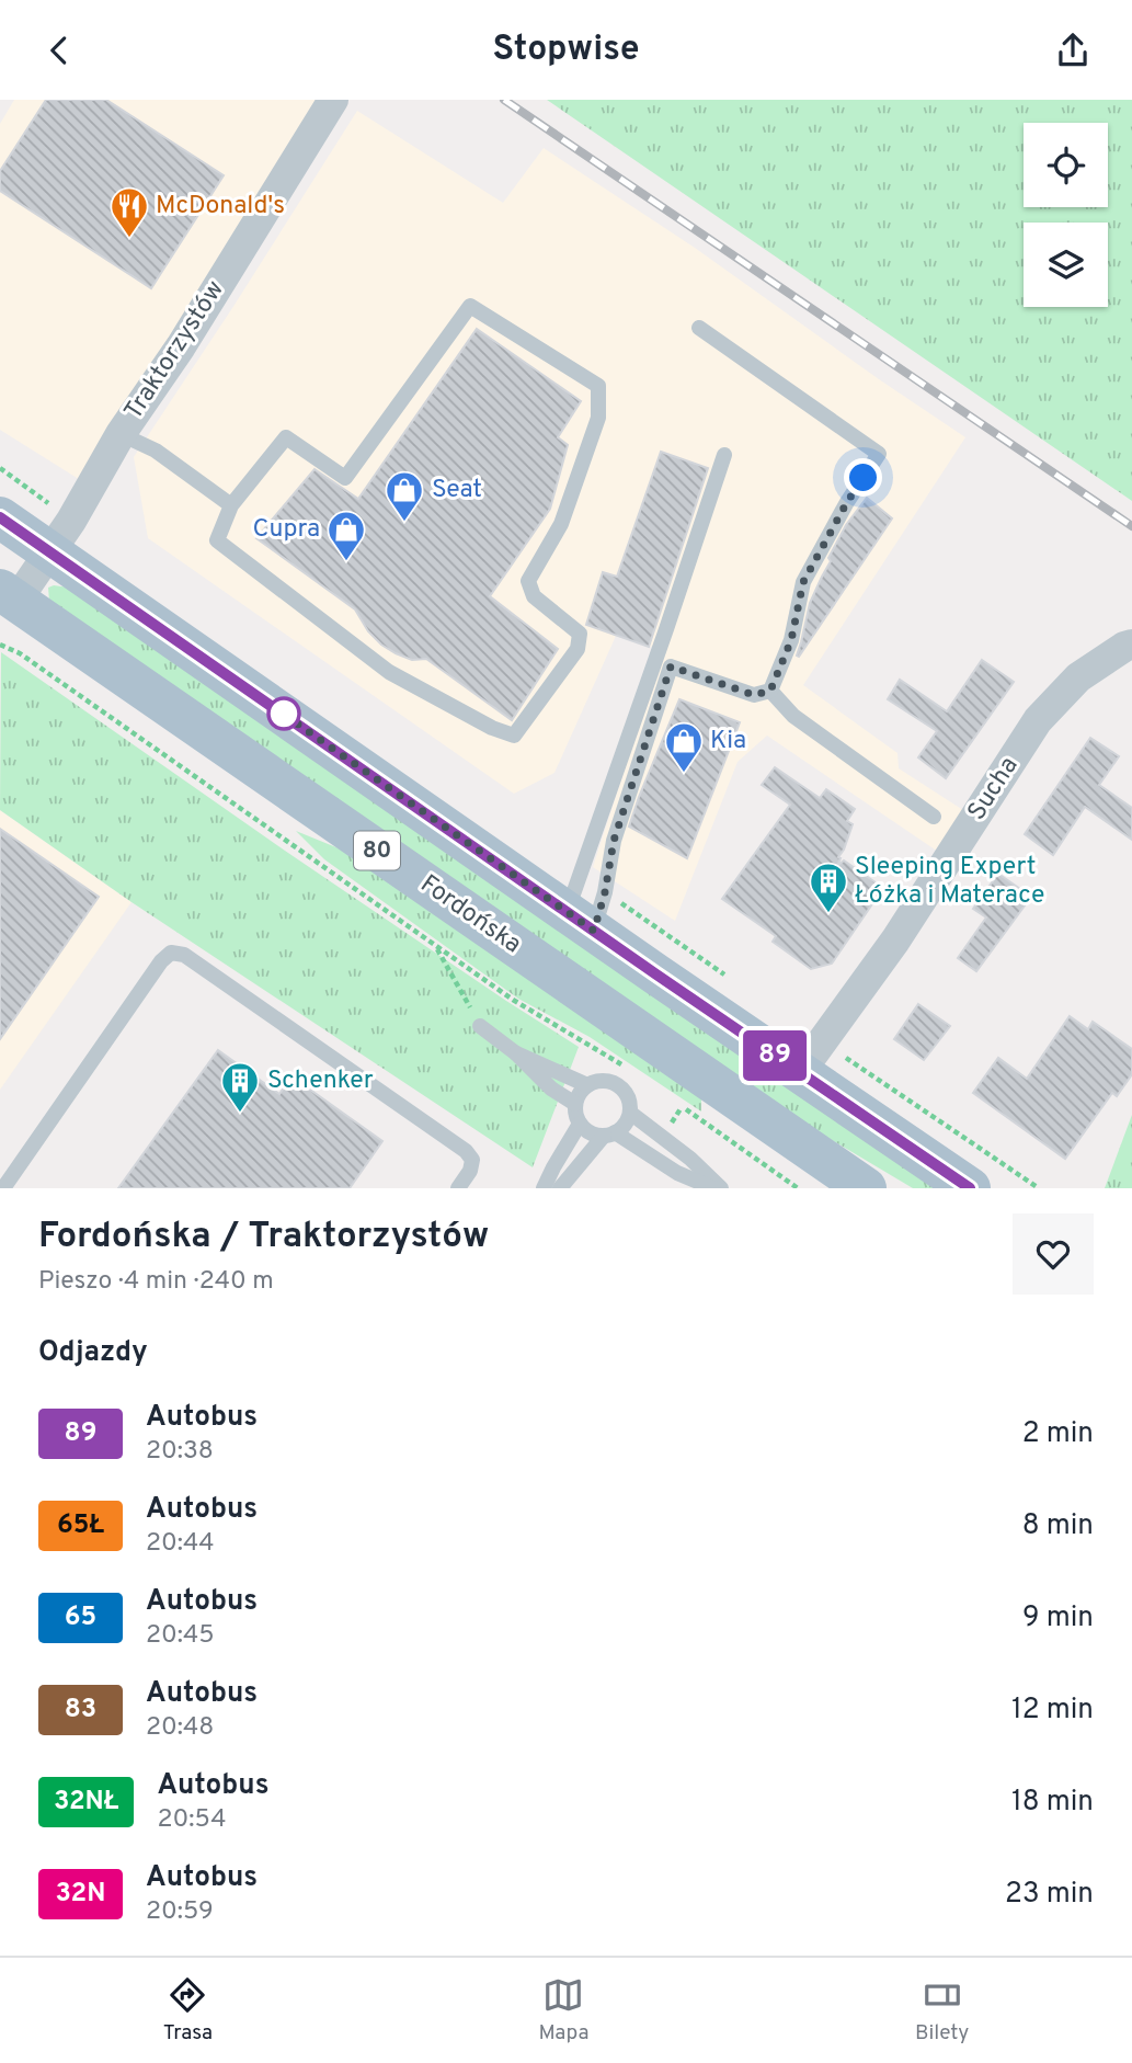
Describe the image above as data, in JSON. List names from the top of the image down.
{
  "streets": {
    "main road": ["80", "Fordońska"],
    "street": ["Traktorzystów", "Sucha"]
  },
  "crossings": [
    ["Traktorzystów", "80"],
    ["Traktorzystów", "Fordońska"],
    ["Sucha", "80"]
  ],
  "places": {
    "restaurant": ["McDonald's"],
    "shop": ["Seat", "Cupra", "Kia"],
    "building": ["Sleeping Expert Łóżka i Materace", "Schenker"]
  },
  "lines": ["bus line 89"],
  "page": {
    "header": "Stopwise",
    "on_map": "89",
    "heading": [
      ["Fordońska / Traktorzystów", "Pieszo · 4 min · 240 m"],
      "Odjazdy"
    ],
    "list": [
      {
        "mark": "89",
        "name": "Autobus",
        "note": "20:38",
        "value": "2 min"
      },
      {
        "mark": "65Ł",
        "name": "Autobus",
        "note": "20:44",
        "value": "8 min"
      },
      {
        "mark": "65",
        "name": "Autobus",
        "note": "20:45",
        "value": "9 min"
      },
      {
        "mark": "83",
        "name": "Autobus",
        "note": "20:48",
        "value": "12 min"
      },
      {
        "mark": "32NŁ",
        "name": "Autobus",
        "note": "20:54",
        "value": "18 min"
      },
      {
        "mark": "32N",
        "name": "Autobus",
        "note": "20:59",
        "value": "23 min"
      }
    ],
    "tabs": ["Trasa", "Mapa", "Bilety"]
  }
}
